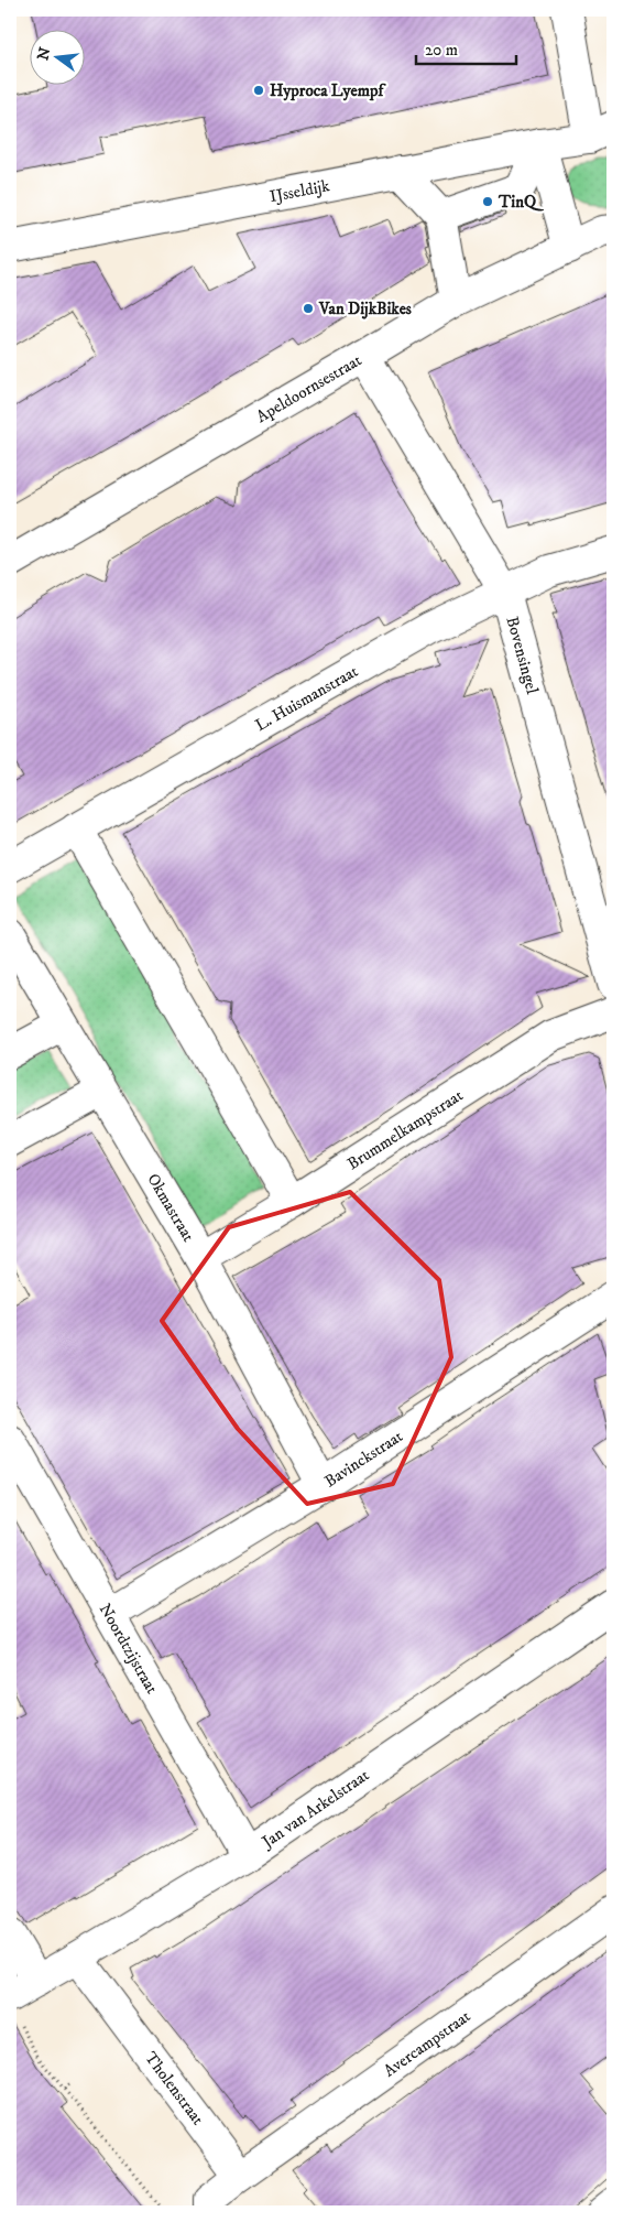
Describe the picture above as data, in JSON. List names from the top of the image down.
{
  "streets": {
    "street": [
      "IJsseldijk",
      "Apeldoornsestraat",
      "Bovensingel",
      "L. Huismanstraat",
      "Brummelkampstraat",
      "Okmastraat",
      "Bavinckstraat",
      "Noordtzijstraat",
      "Jan van Arkelstraat",
      "Avercampstraat",
      "Tholenstraat"
    ]
  },
  "crossings": [
    ["Apeldoornsestraat", "Bovensingel"],
    ["Bovensingel", "L. Huismanstraat"],
    ["Brummelkampstraat", "Okmastraat"],
    ["Okmastraat", "Bavinckstraat"],
    ["Bavinckstraat", "Noordtzijstraat"],
    ["Noordtzijstraat", "Jan van Arkelstraat"],
    ["Jan van Arkelstraat", "Tholenstraat"],
    ["Avercampstraat", "Tholenstraat"]
  ],
  "places": ["Hyproca Lyempf", "TinQ", "Van DijkBikes"],
  "scale_bar": "20 m",
  "north": "left"
}
